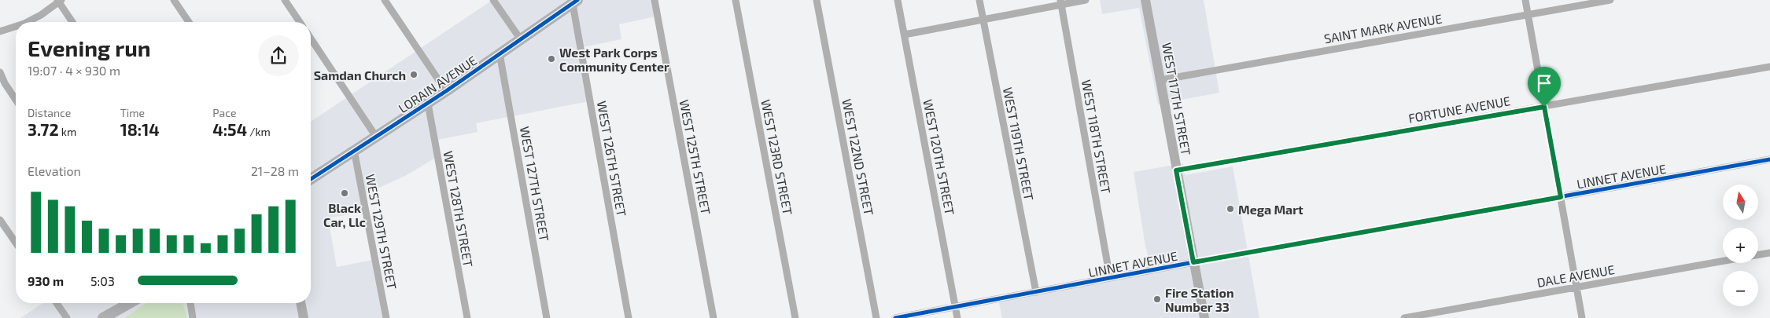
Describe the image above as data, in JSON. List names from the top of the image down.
{
  "streets": {
    "main road": ["LORAIN AVENUE", "WEST 117TH STREET"],
    "street": [
      "SAINT MARK AVENUE",
      "FORTUNE AVENUE",
      "WEST 118TH STREET",
      "WEST 119TH STREET",
      "WEST 125TH STREET",
      "WEST 123RD STREET",
      "WEST 122ND STREET",
      "WEST 120TH STREET",
      "WEST 126TH STREET",
      "LINNET AVENUE",
      "WEST 127TH STREET",
      "WEST 128TH STREET",
      "WEST 129TH STREET",
      "DALE AVENUE"
    ]
  },
  "crossings": [
    ["SAINT MARK AVENUE", "WEST 117TH STREET"],
    ["LORAIN AVENUE", "WEST 126TH STREET"],
    ["LORAIN AVENUE", "WEST 127TH STREET"],
    ["LORAIN AVENUE", "WEST 128TH STREET"],
    ["LORAIN AVENUE", "WEST 129TH STREET"],
    ["WEST 117TH STREET", "FORTUNE AVENUE"],
    ["WEST 117TH STREET", "LINNET AVENUE"],
    ["WEST 118TH STREET", "LINNET AVENUE"],
    ["WEST 119TH STREET", "LINNET AVENUE"],
    ["WEST 120TH STREET", "LINNET AVENUE"]
  ],
  "places": [
    "West Park Corps Community Center",
    "Samdan Church",
    "Black Car, Llc",
    "Mega Mart",
    "Fire Station Number 33"
  ],
  "north": "top",
  "page": {
    "heading": ["Evening run", "19:07 · 4 × 930 m"],
    "stats": [
      ["Distance", "3.72 km"],
      ["Time", "18:14"],
      ["Pace", "4:54 /km"]
    ],
    "chart": ["Elevation", "21–28 m"],
    "map_buttons": ["+", "−"],
    "list": [
      {
        "name": "930 m",
        "note": "5:03"
      }
    ]
  }
}
